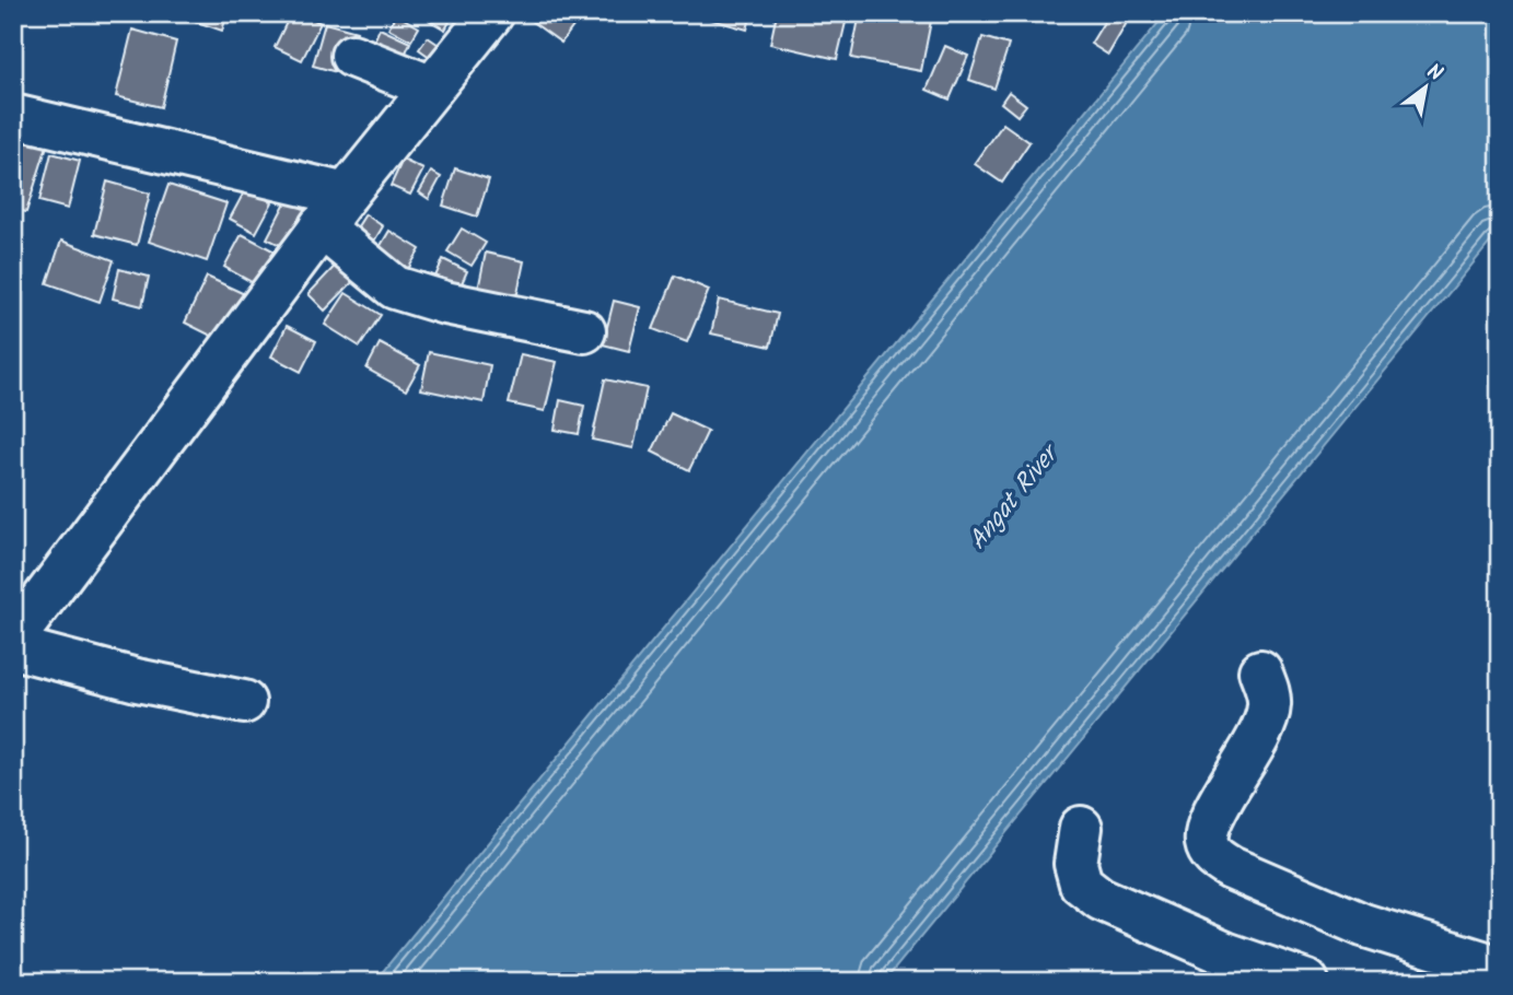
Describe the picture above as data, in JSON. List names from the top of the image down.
{
  "water": ["Angat River"],
  "north": "top right"
}
